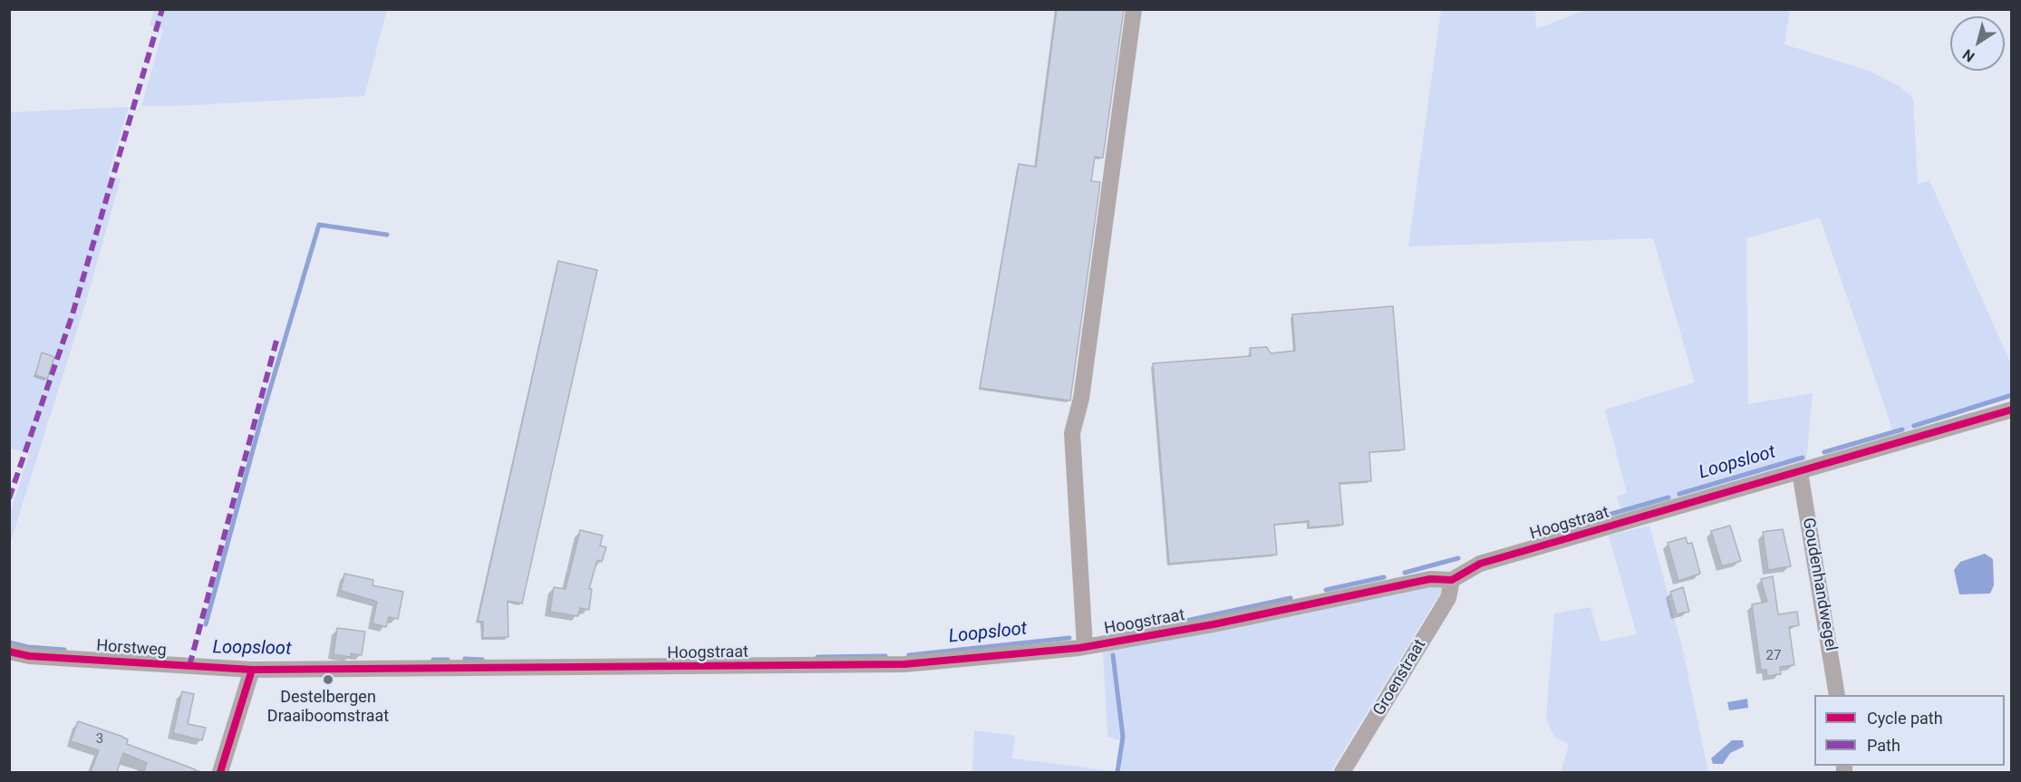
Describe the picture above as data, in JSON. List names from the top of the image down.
{
  "streets": {
    "street": [
      "Hoogstraat",
      "Goudenhandwegel",
      "Horstweg",
      "Groenstraat"
    ]
  },
  "crossings": [
    ["Hoogstraat", "Goudenhandwegel"],
    ["Hoogstraat", "Horstweg"],
    ["Hoogstraat", "Groenstraat"]
  ],
  "water": ["Loopsloot"],
  "places": ["Destelbergen Draaiboomstraat"],
  "house_numbers": ["27", "3"],
  "legend": ["Cycle path", "Path"],
  "north": "bottom left"
}
